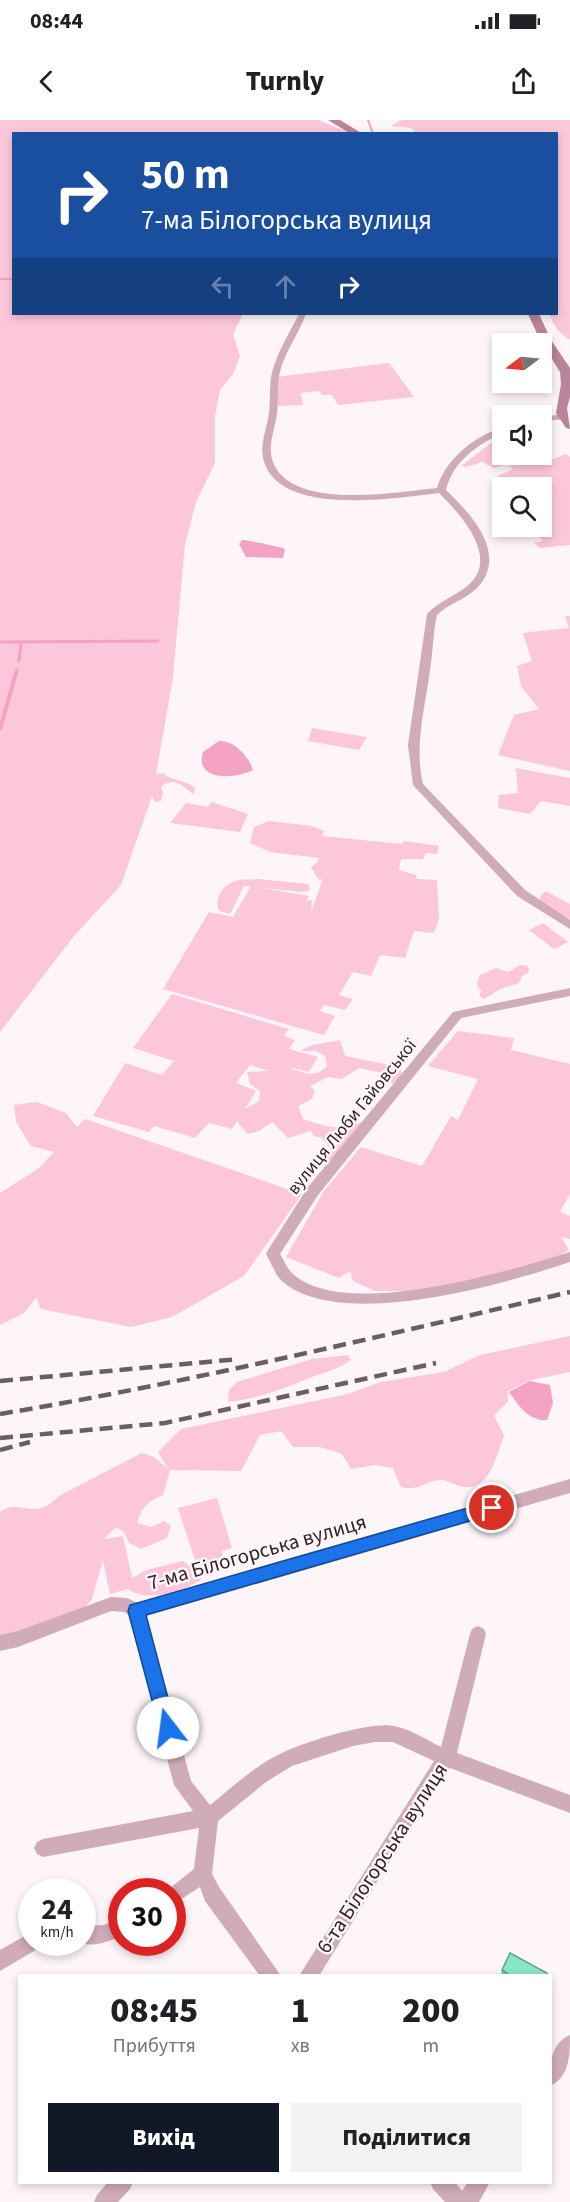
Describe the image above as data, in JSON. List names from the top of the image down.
{
  "streets": {
    "street": ["вулиця Люби Гайовської", "7-ма Білогорська вулиця", "6-та Білогорська вулиця"]
  },
  "north": "left",
  "page": {
    "status": "08:44",
    "header": "Turnly",
    "turn": ["50 m", "7-ма Білогорська вулиця"],
    "speed": "24 km/h",
    "limit": "30",
    "eta": [
      "08:45",
      "Прибуття",
      "1",
      "хв",
      "200",
      "m"
    ],
    "buttons": ["Вихід", "Поділитися"]
  }
}
